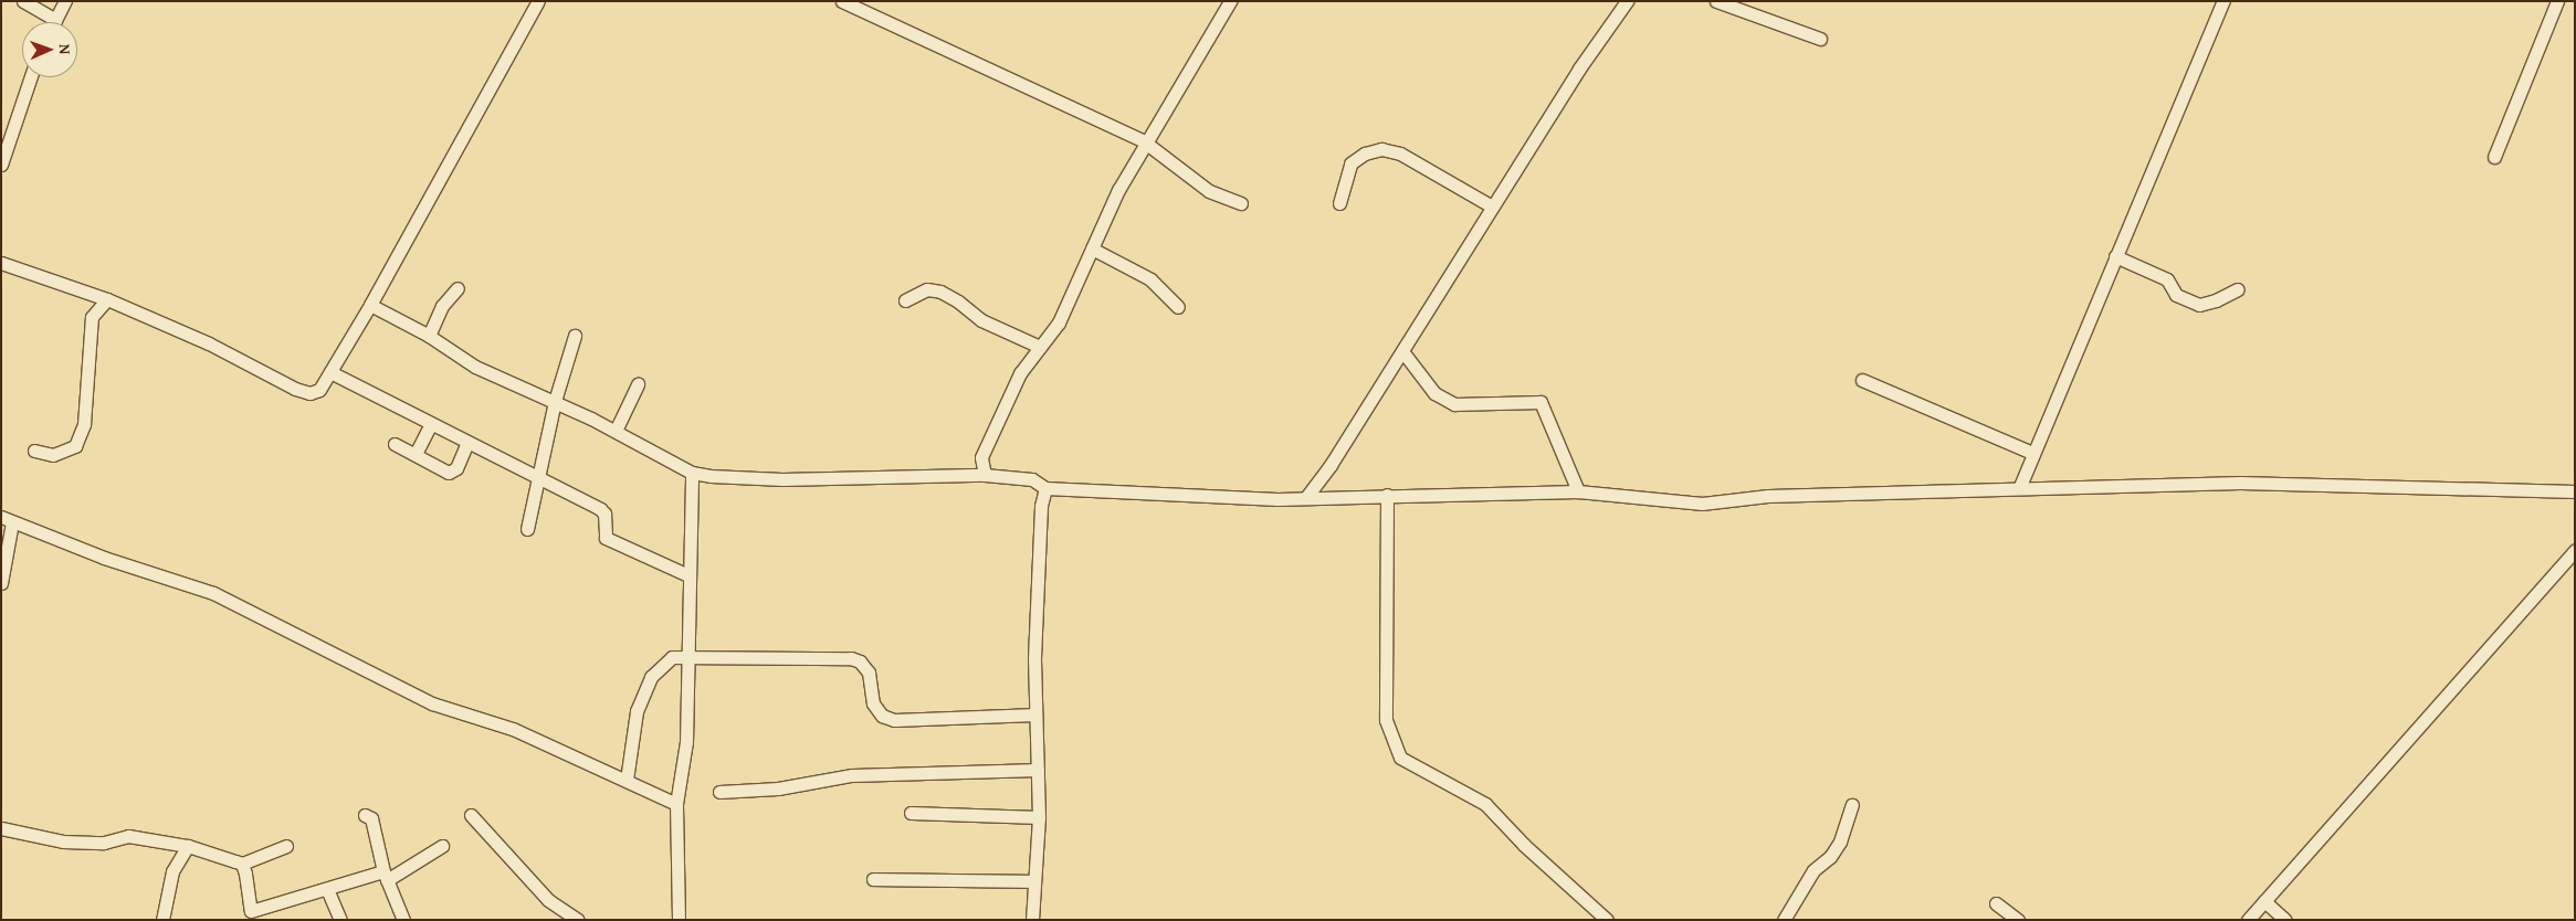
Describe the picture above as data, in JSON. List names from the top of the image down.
{
  "north": "right"
}
